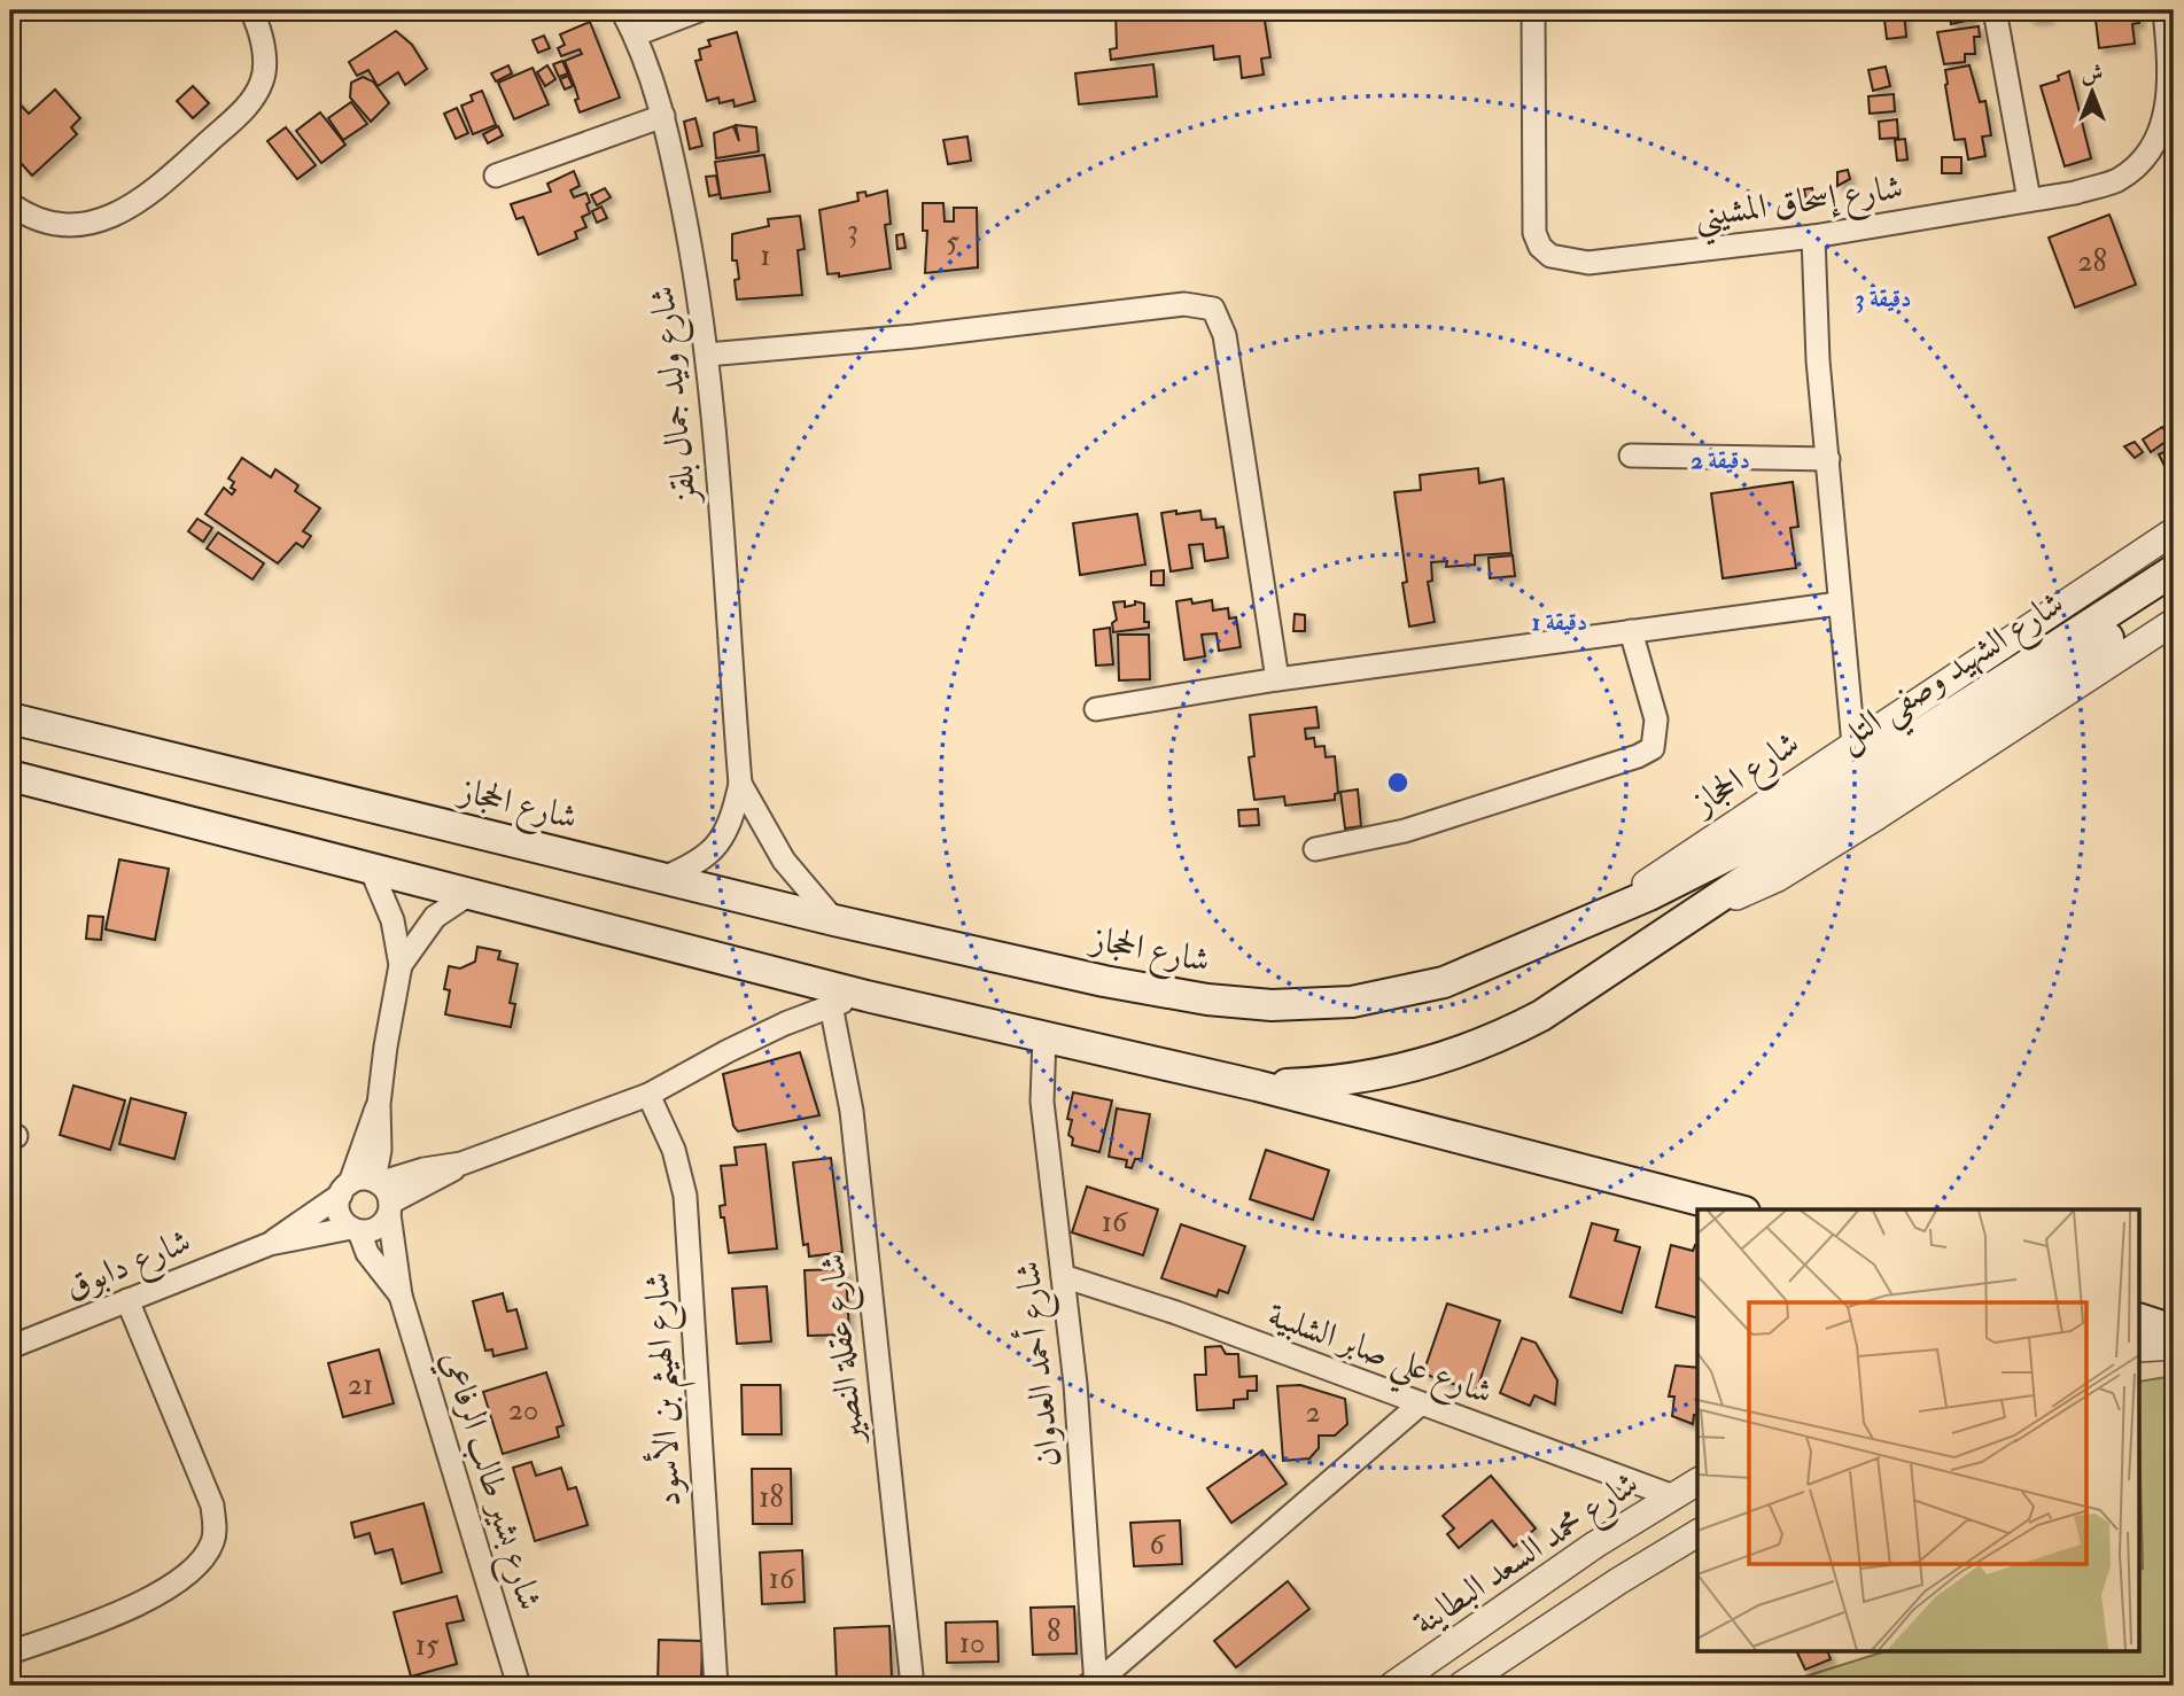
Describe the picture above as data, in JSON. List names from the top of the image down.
{
  "streets": {
    "main road": ["شارع الشهيد وصفي التل", "شارع الحجاز"],
    "street": [
      "شارع إسحاق المشيني",
      "شارع وليد جمال بلقز",
      "شارع دابوق",
      "شارع عقلة النصير",
      "شارع علي صابر الشلبية",
      "شارع أحمد العدوان",
      "شارع الهيثم بن الأسود",
      "شارع بشير طالب الرفاعي",
      "شارع محمد السعد البطاينة"
    ]
  },
  "crossings": [
    ["شارع وليد جمال بلقز", "شارع الحجاز"],
    ["شارع الشهيد وصفي التل", "شارع الحجاز"],
    ["شارع دابوق", "شارع بشير طالب الرفاعي"],
    ["شارع علي صابر الشلبية", "شارع أحمد العدوان"],
    ["شارع علي صابر الشلبية", "شارع محمد السعد البطاينة"]
  ],
  "house_numbers": [
    "3",
    "5",
    "1",
    "28",
    "16",
    "21",
    "20",
    "2",
    "18",
    "6",
    "16",
    "8",
    "10",
    "15"
  ],
  "north": "top",
  "rings": ["3 دقيقة", "2 دقيقة", "1 دقيقة"]
}
